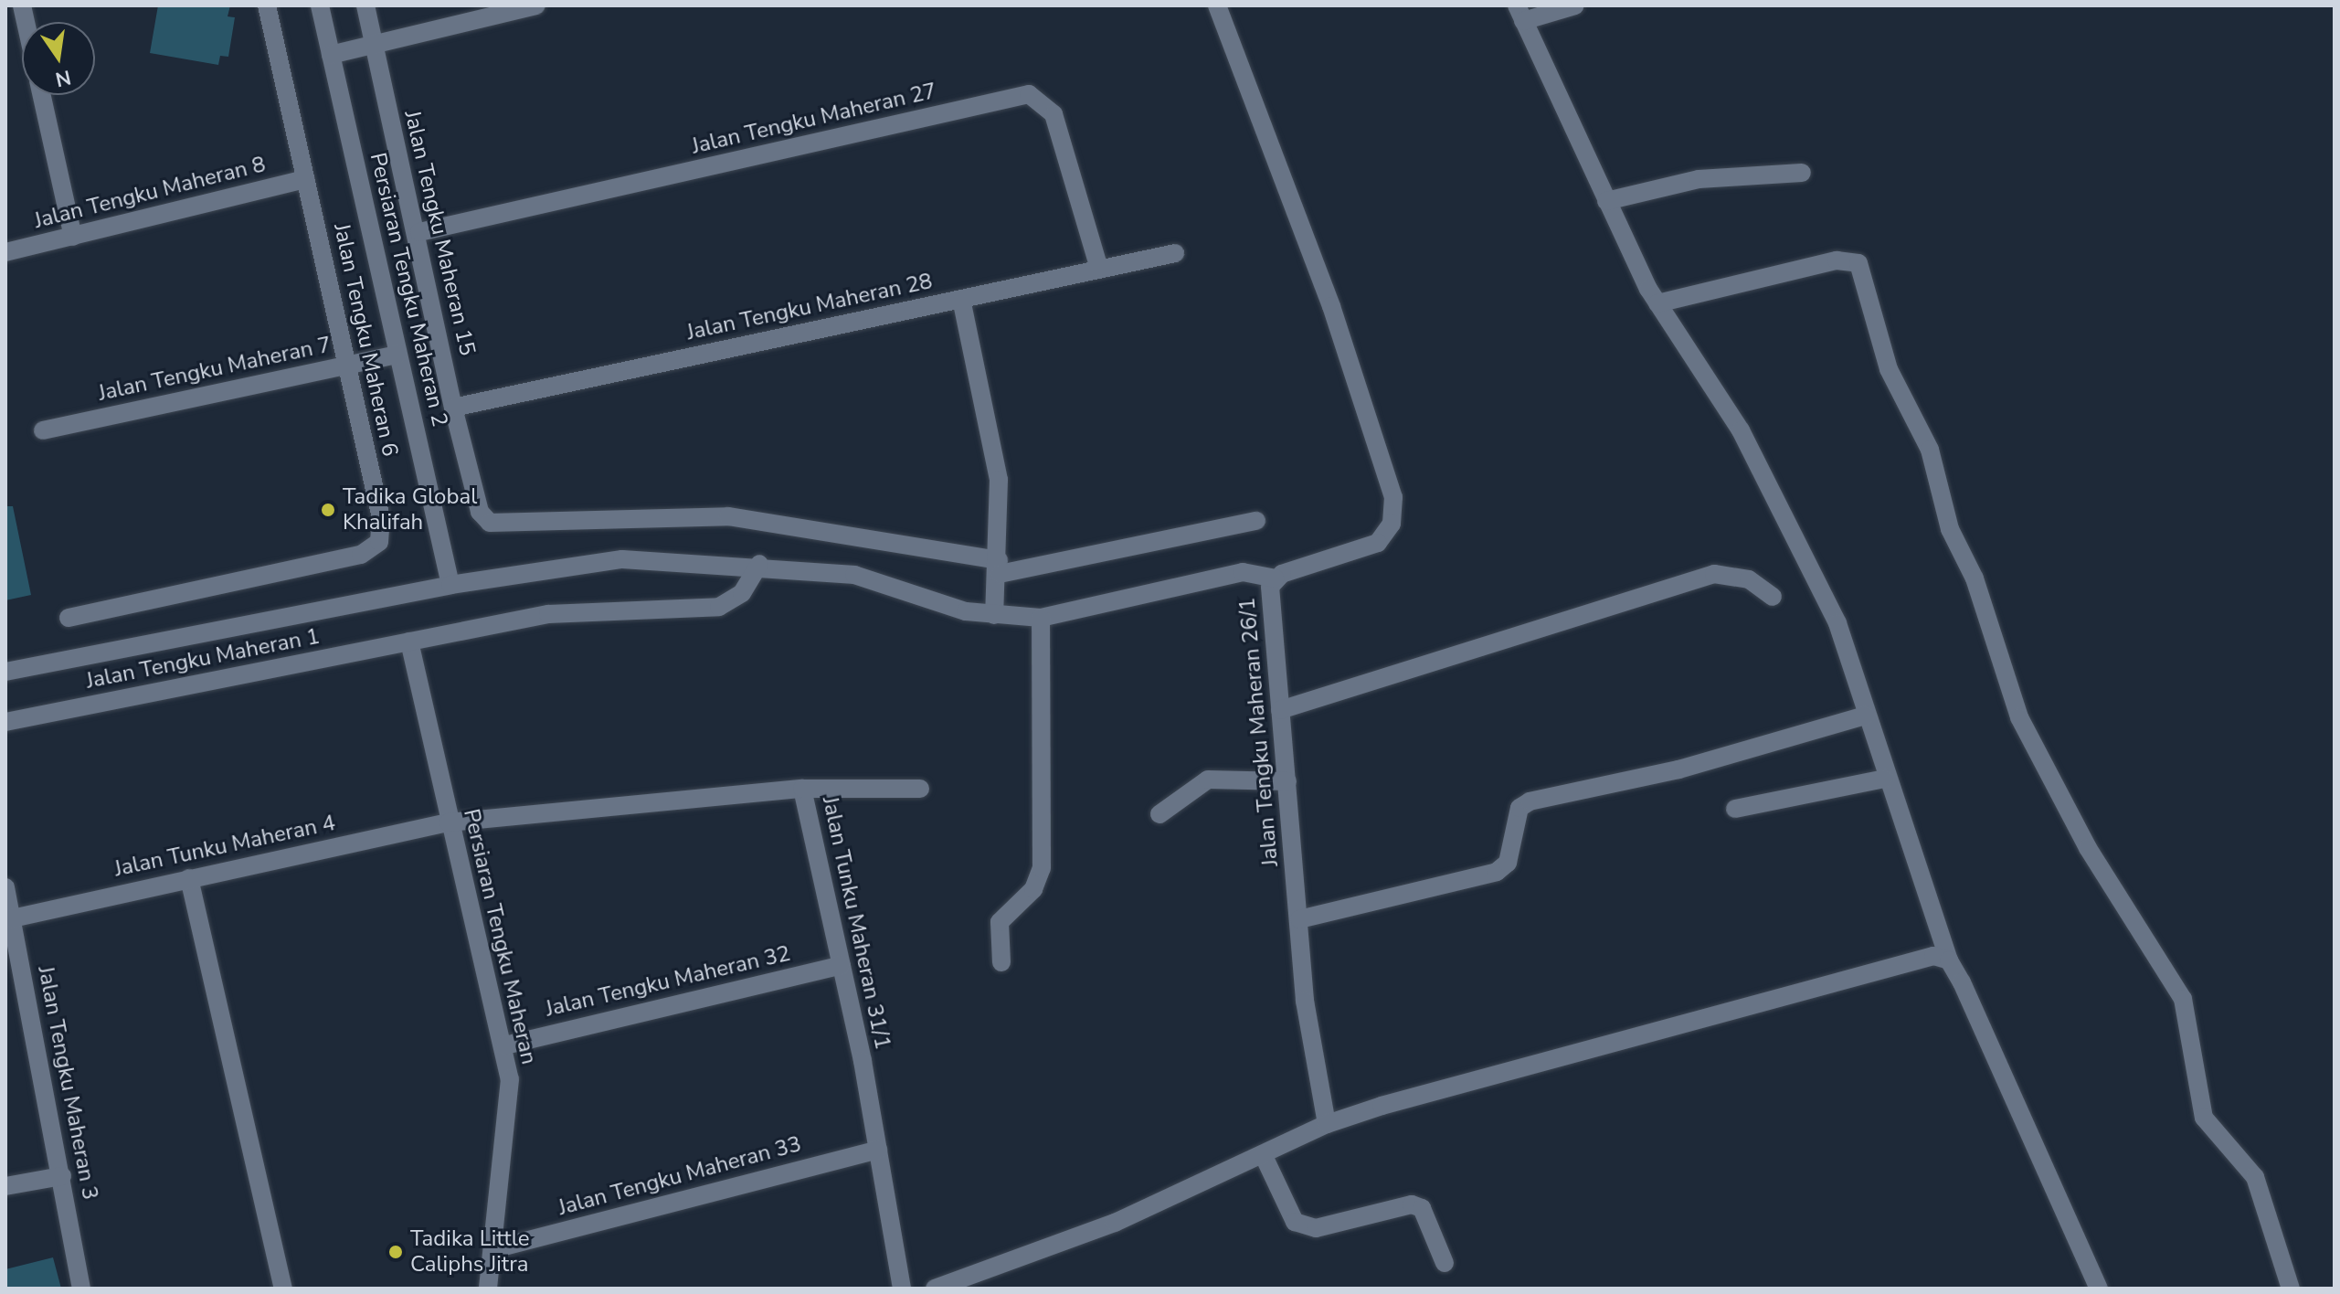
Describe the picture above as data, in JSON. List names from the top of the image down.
{
  "streets": {
    "street": [
      "Jalan Tengku Maheran 27",
      "Jalan Tengku Maheran 8",
      "Jalan Tengku Maheran 15",
      "Persiaran Tengku Maheran 2",
      "Jalan Tengku Maheran 28",
      "Jalan Tengku Maheran 6",
      "Jalan Tengku Maheran 7",
      "Jalan Tengku Maheran 1",
      "Jalan Tengku Maheran 26/1",
      "Jalan Tunku Maheran 4",
      "Jalan Tunku Maheran 31/1",
      "Persiaran Tengku Maheran",
      "Jalan Tengku Maheran 32",
      "Jalan Tengku Maheran 3",
      "Jalan Tengku Maheran 33"
    ]
  },
  "crossings": [
    ["Jalan Tengku Maheran 27", "Jalan Tengku Maheran 15"],
    ["Jalan Tengku Maheran 27", "Jalan Tengku Maheran 28"],
    ["Jalan Tengku Maheran 8", "Jalan Tengku Maheran 6"],
    ["Jalan Tengku Maheran 15", "Jalan Tengku Maheran 28"],
    ["Persiaran Tengku Maheran 2", "Jalan Tengku Maheran 7"],
    ["Jalan Tengku Maheran 6", "Jalan Tengku Maheran 7"],
    ["Jalan Tengku Maheran 1", "Persiaran Tengku Maheran"],
    ["Jalan Tunku Maheran 4", "Jalan Tunku Maheran 31/1"],
    ["Jalan Tunku Maheran 4", "Persiaran Tengku Maheran"],
    ["Jalan Tunku Maheran 4", "Jalan Tengku Maheran 3"],
    ["Jalan Tunku Maheran 31/1", "Persiaran Tengku Maheran"],
    ["Jalan Tunku Maheran 31/1", "Jalan Tengku Maheran 32"],
    ["Jalan Tunku Maheran 31/1", "Jalan Tengku Maheran 33"],
    ["Persiaran Tengku Maheran", "Jalan Tengku Maheran 32"],
    ["Persiaran Tengku Maheran", "Jalan Tengku Maheran 33"]
  ],
  "places": ["Tadika Global Khalifah", "Tadika Little Caliphs Jitra"],
  "north": "bottom"
}
